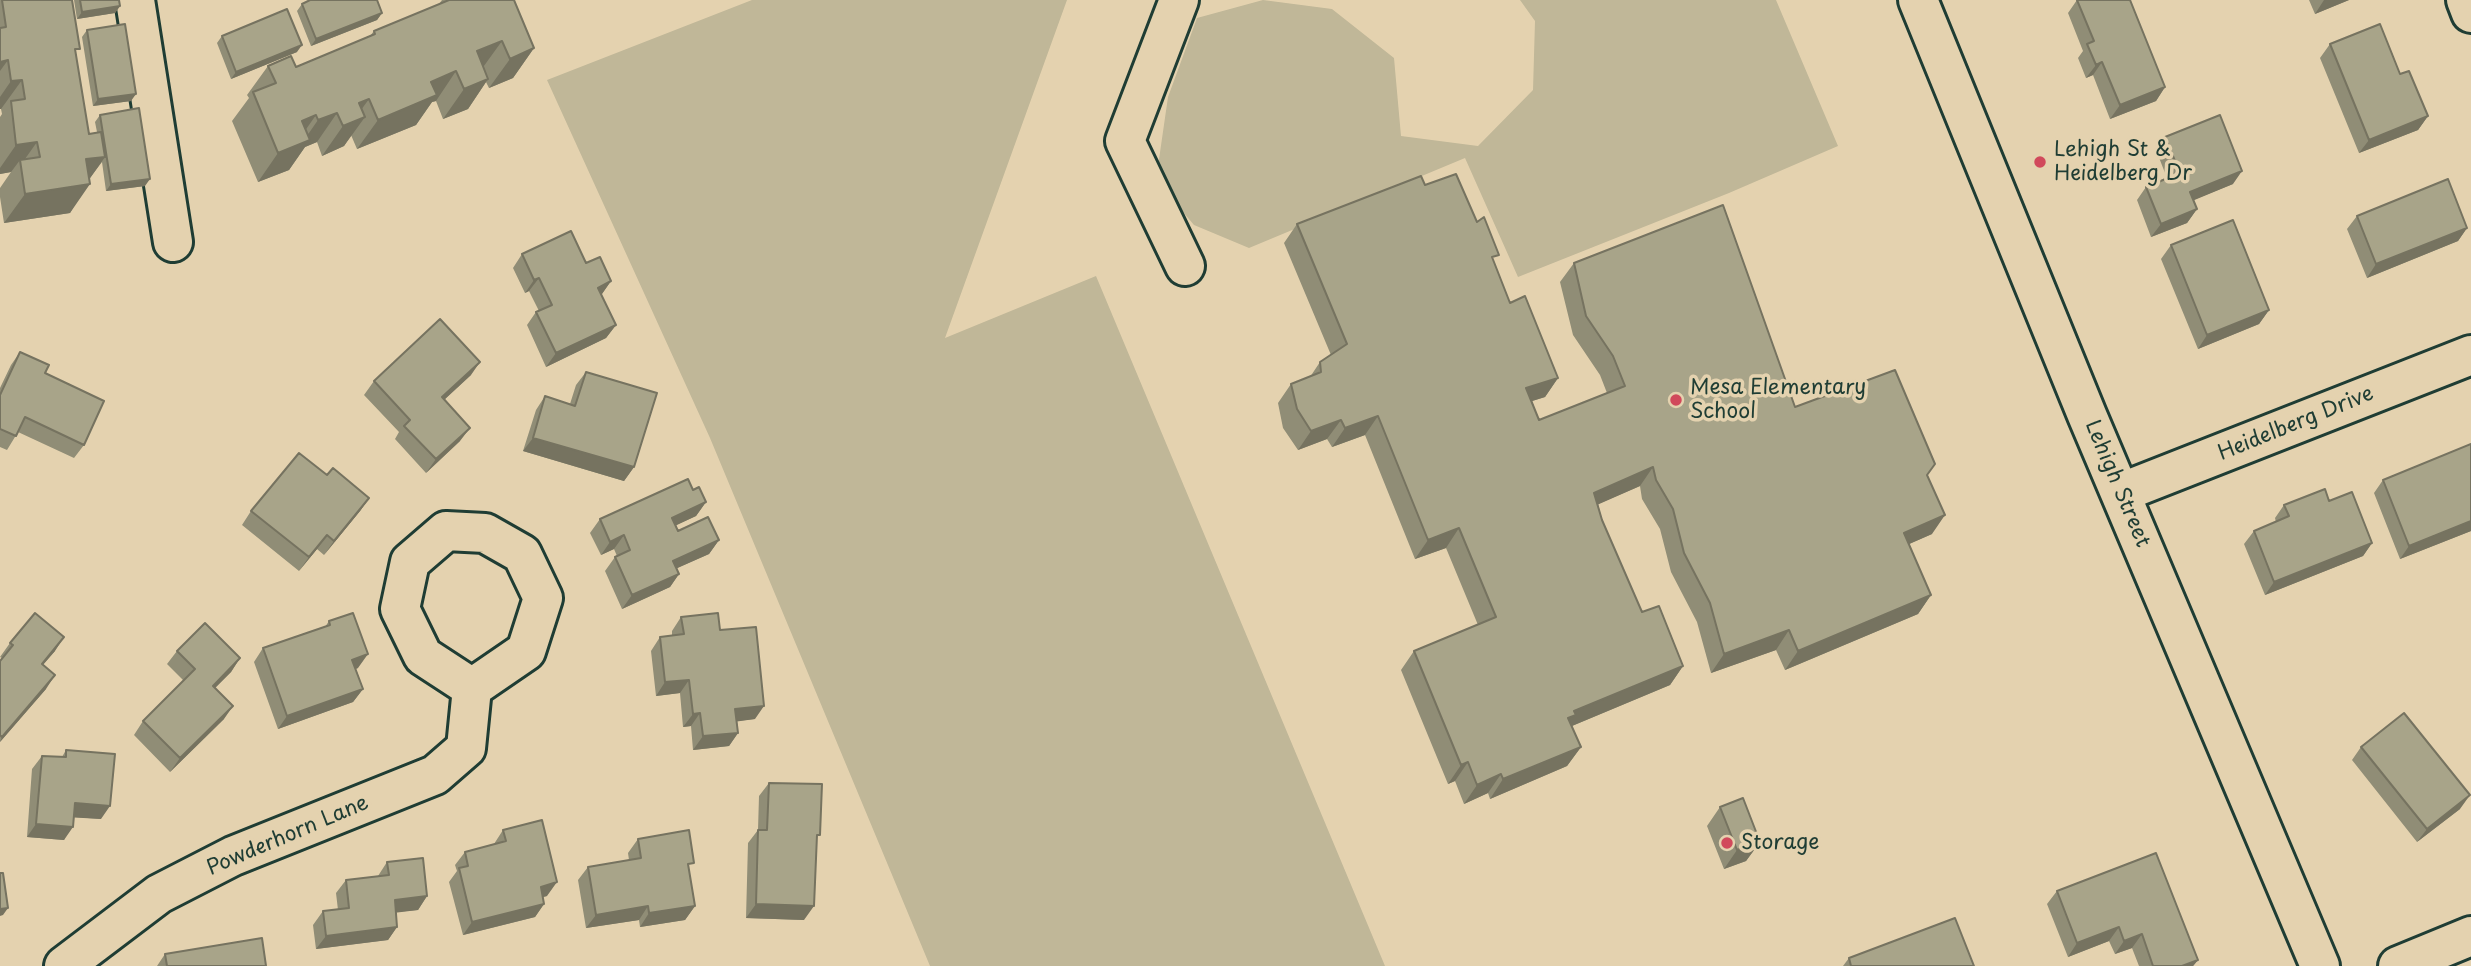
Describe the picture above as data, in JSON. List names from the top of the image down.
{
  "streets": {
    "street": ["Heidelberg Drive", "Lehigh Street", "Powderhorn Lane"]
  },
  "crossings": [
    ["Heidelberg Drive", "Lehigh Street"]
  ],
  "places": ["Lehigh St & Heidelberg Dr", "Mesa Elementary School", "Storage"]
}
